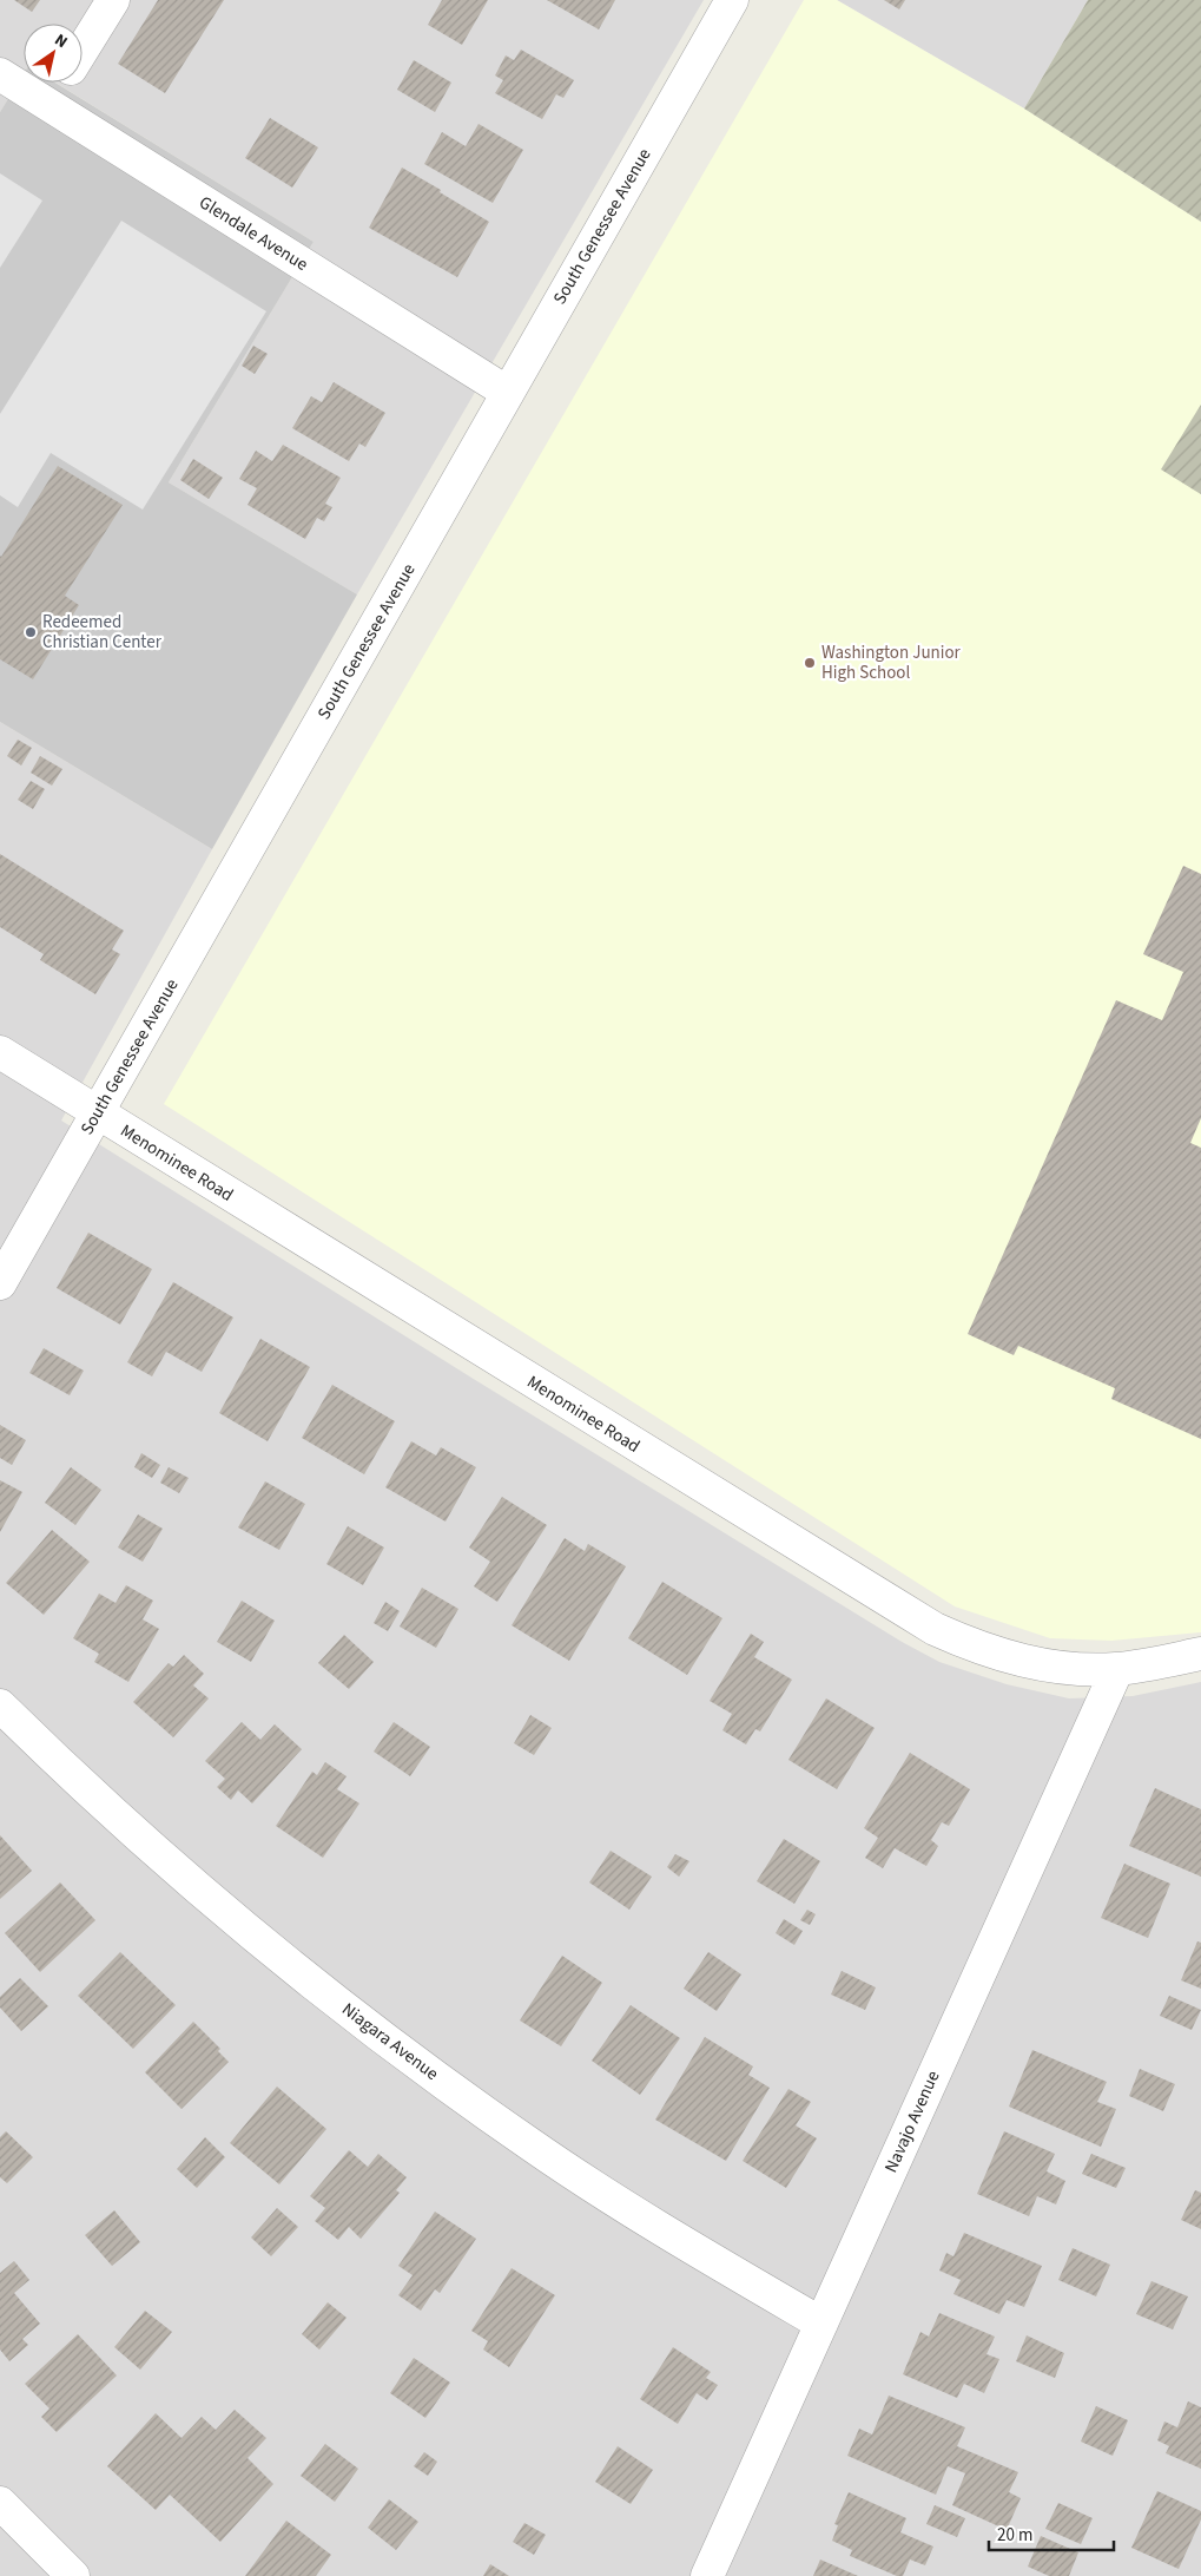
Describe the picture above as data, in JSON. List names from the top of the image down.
{
  "streets": {
    "street": [
      "South Genessee Avenue",
      "Glendale Avenue",
      "Menominee Road",
      "Niagara Avenue",
      "Navajo Avenue"
    ]
  },
  "crossings": [
    ["South Genessee Avenue", "Glendale Avenue"],
    ["South Genessee Avenue", "Menominee Road"],
    ["Menominee Road", "Navajo Avenue"],
    ["Niagara Avenue", "Navajo Avenue"]
  ],
  "places": ["Redeemed Christian Center", "Washington Junior High School"],
  "scale_bar": "20 m",
  "north": "top right"
}
